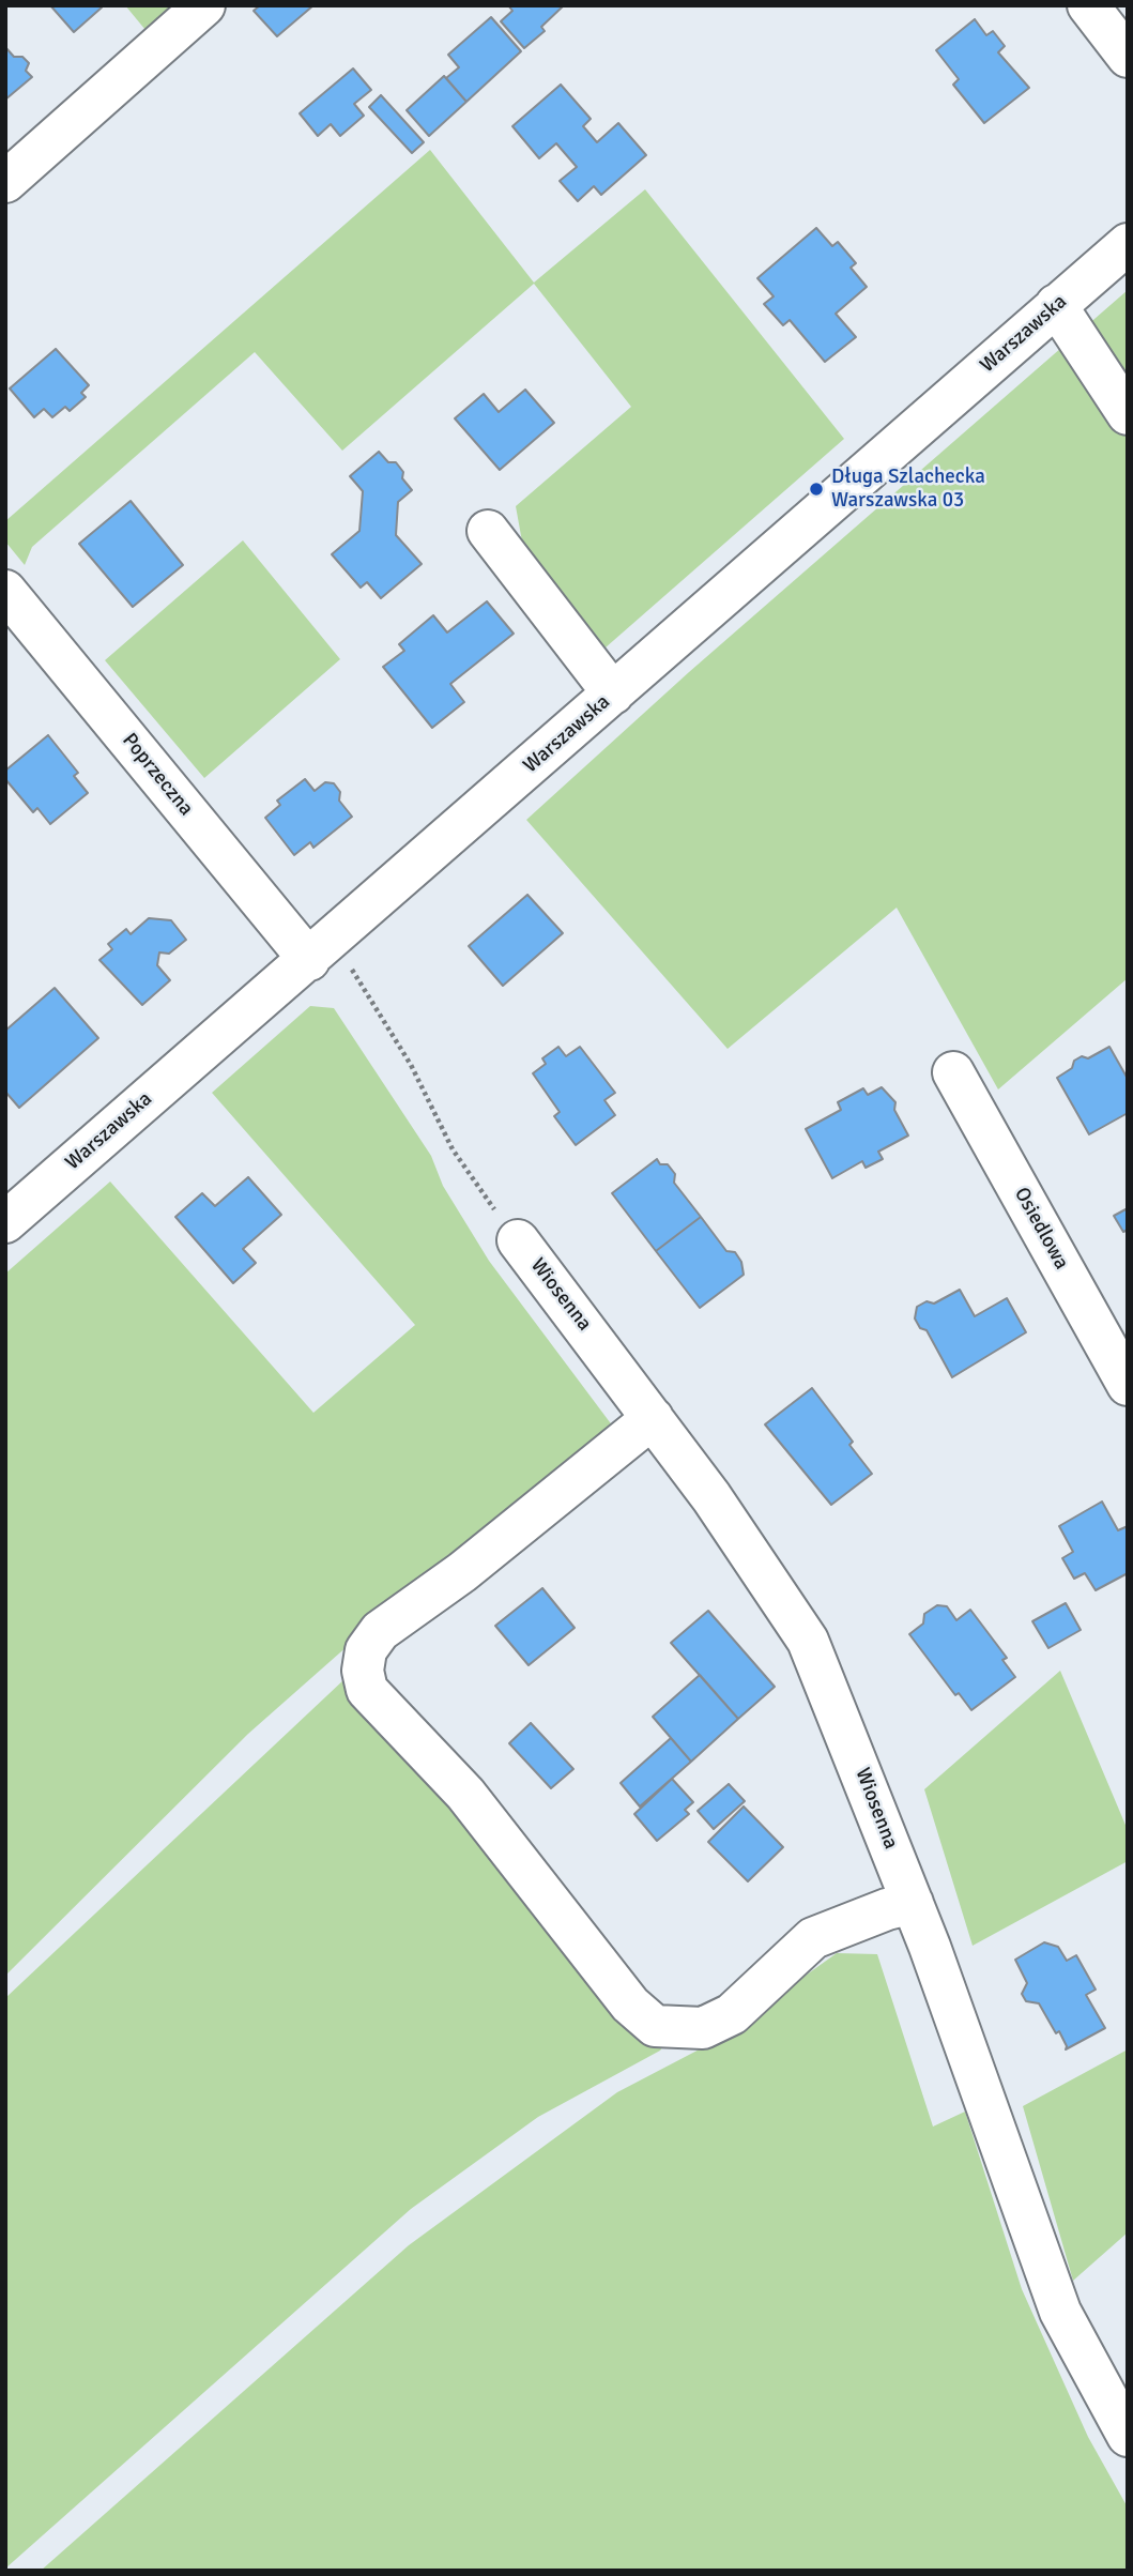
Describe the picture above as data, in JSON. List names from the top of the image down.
{
  "streets": {
    "street": [
      "Warszawska",
      "Poprzeczna",
      "Osiedlowa",
      "Wiosenna"
    ]
  },
  "crossings": [
    ["Warszawska", "Poprzeczna"]
  ],
  "places": ["Długa Szlachecka Warszawska 03"]
}
